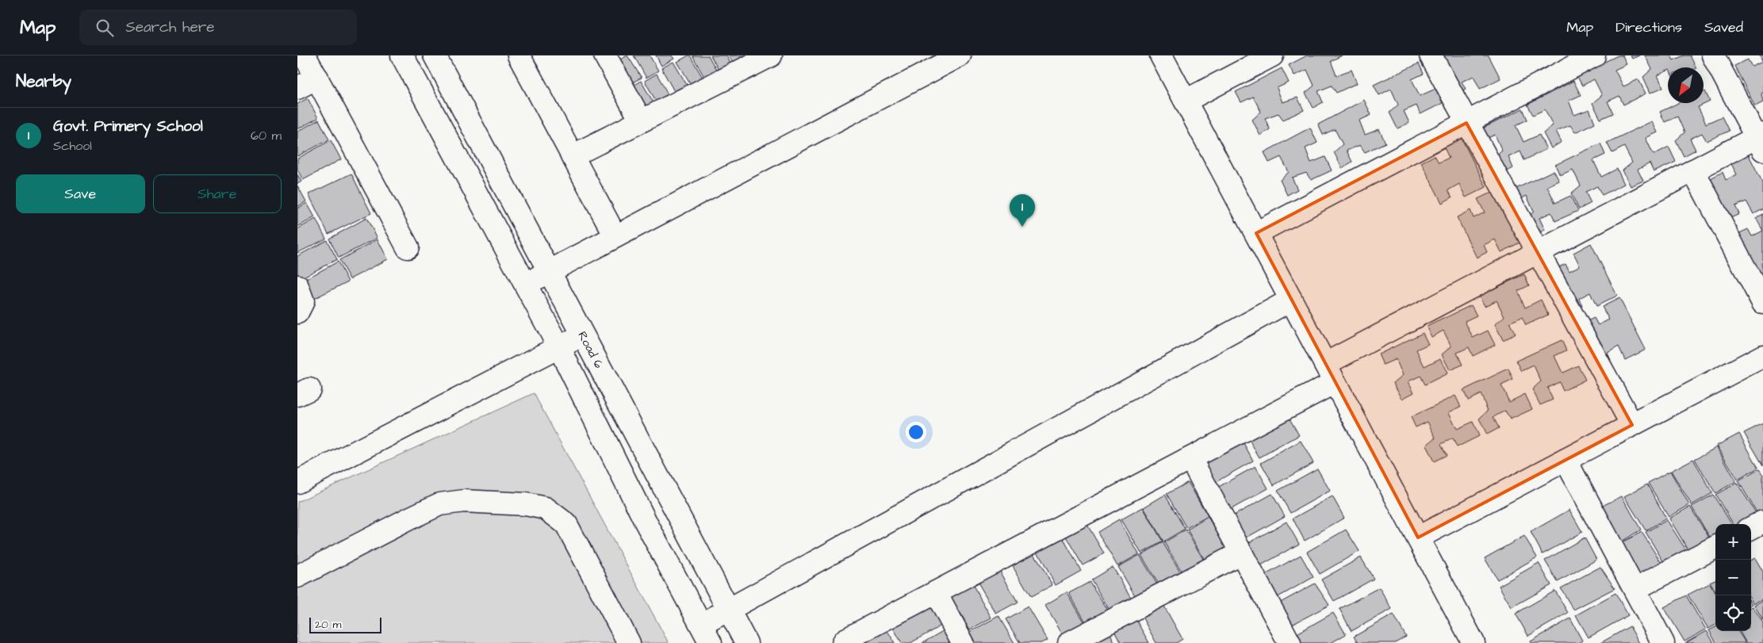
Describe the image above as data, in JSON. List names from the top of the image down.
{
  "streets": {
    "street": ["Road 6"]
  },
  "scale_bar": "20 m",
  "north": "bottom left",
  "page": {
    "header": "Map",
    "search": "Search here",
    "nav": ["Map", "Directions", "Saved"],
    "heading": "Nearby",
    "list": [
      {
        "mark": "1",
        "name": "Govt. Primery School",
        "note": "School",
        "value": "60 m"
      }
    ],
    "buttons": ["Save", "Share"],
    "pins": "1",
    "map_buttons": ["+", "−"],
    "scale": "20 m"
  }
}
